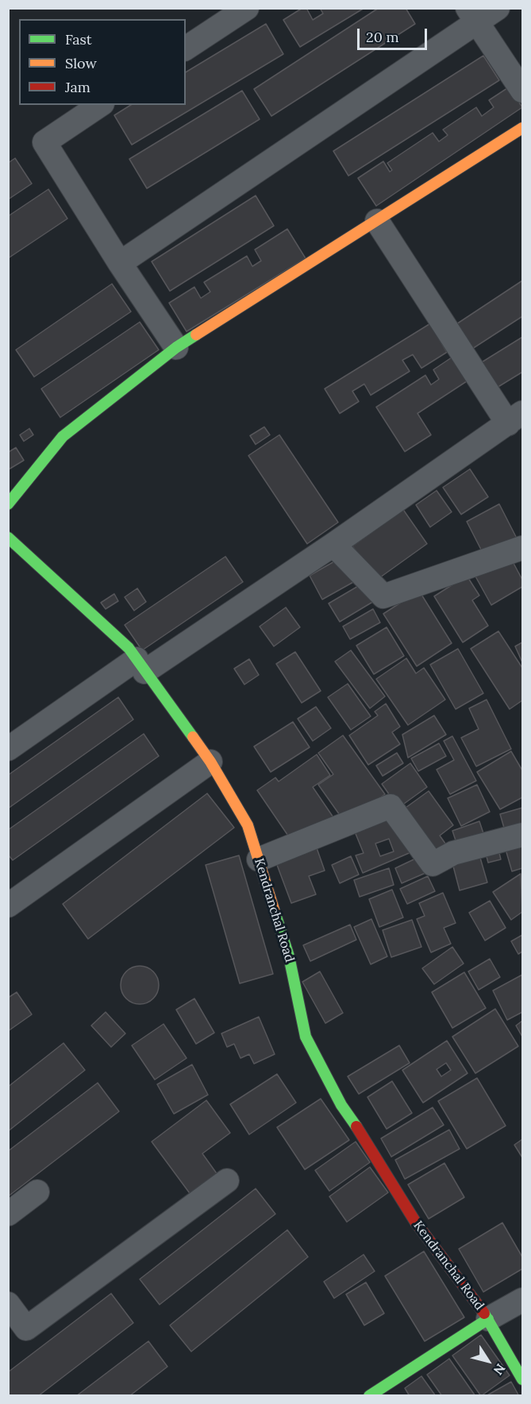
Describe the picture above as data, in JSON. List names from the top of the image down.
{
  "streets": {
    "street": ["Kendranchal Road"]
  },
  "legend": ["Fast", "Slow", "Jam"],
  "scale_bar": "20 m",
  "north": "bottom right"
}
